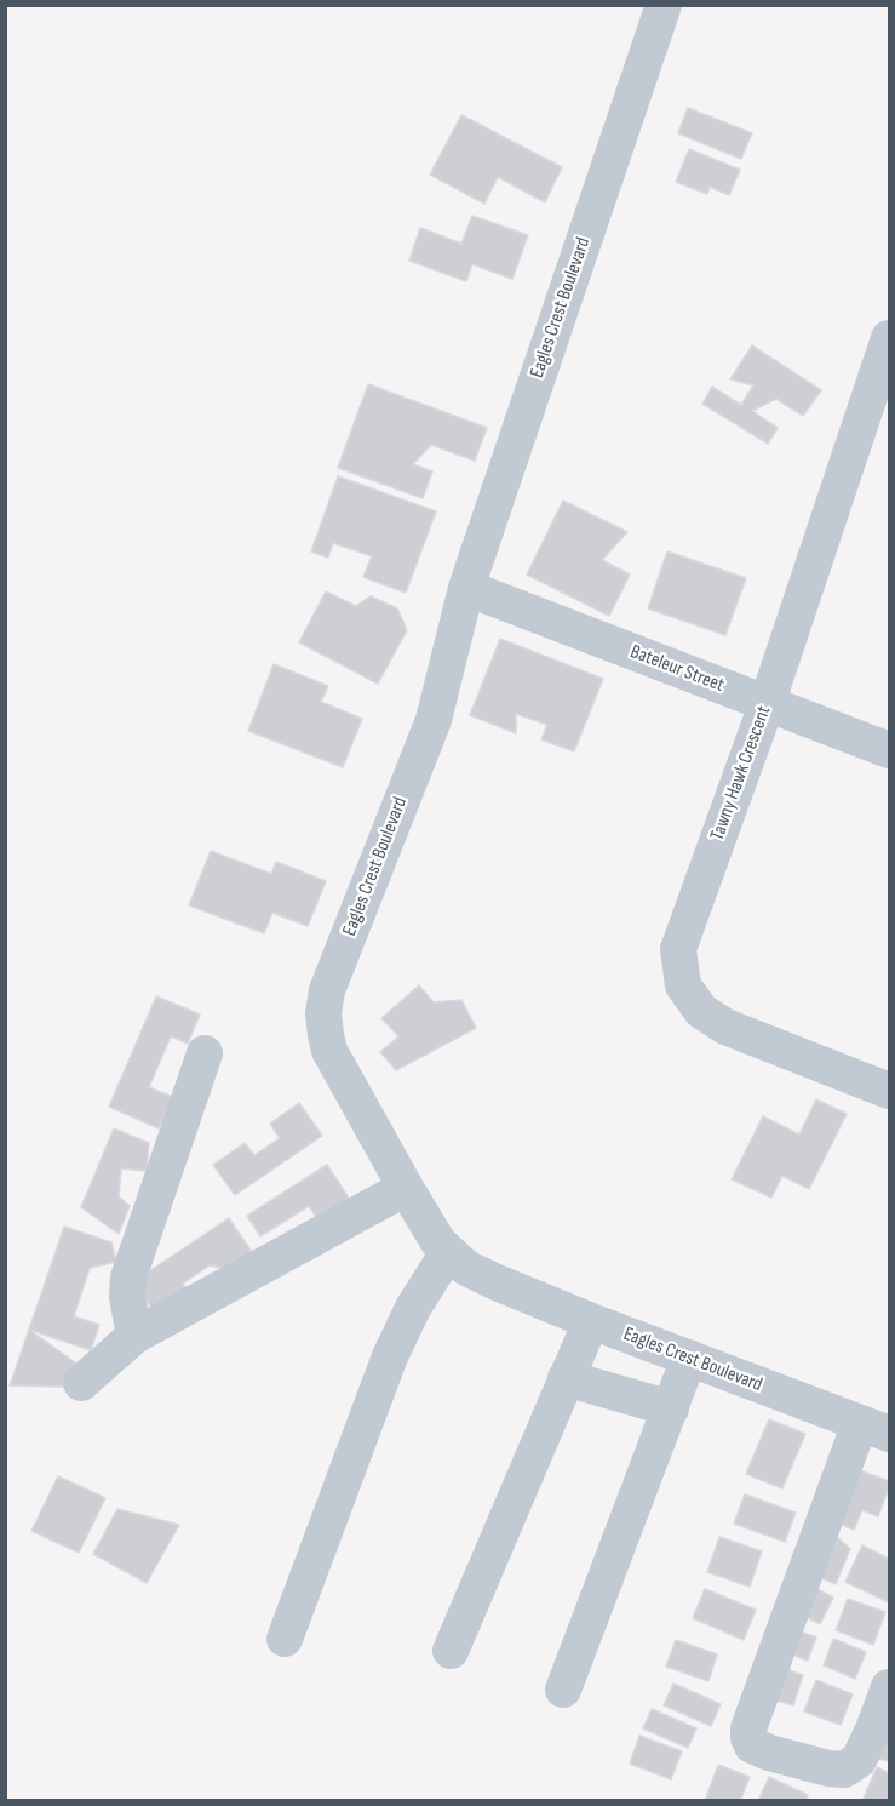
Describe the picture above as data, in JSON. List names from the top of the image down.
{
  "streets": {
    "street": ["Eagles Crest Boulevard", "Bateleur Street", "Tawny Hawk Crescent"]
  },
  "crossings": [
    ["Eagles Crest Boulevard", "Bateleur Street"],
    ["Bateleur Street", "Tawny Hawk Crescent"]
  ]
}
